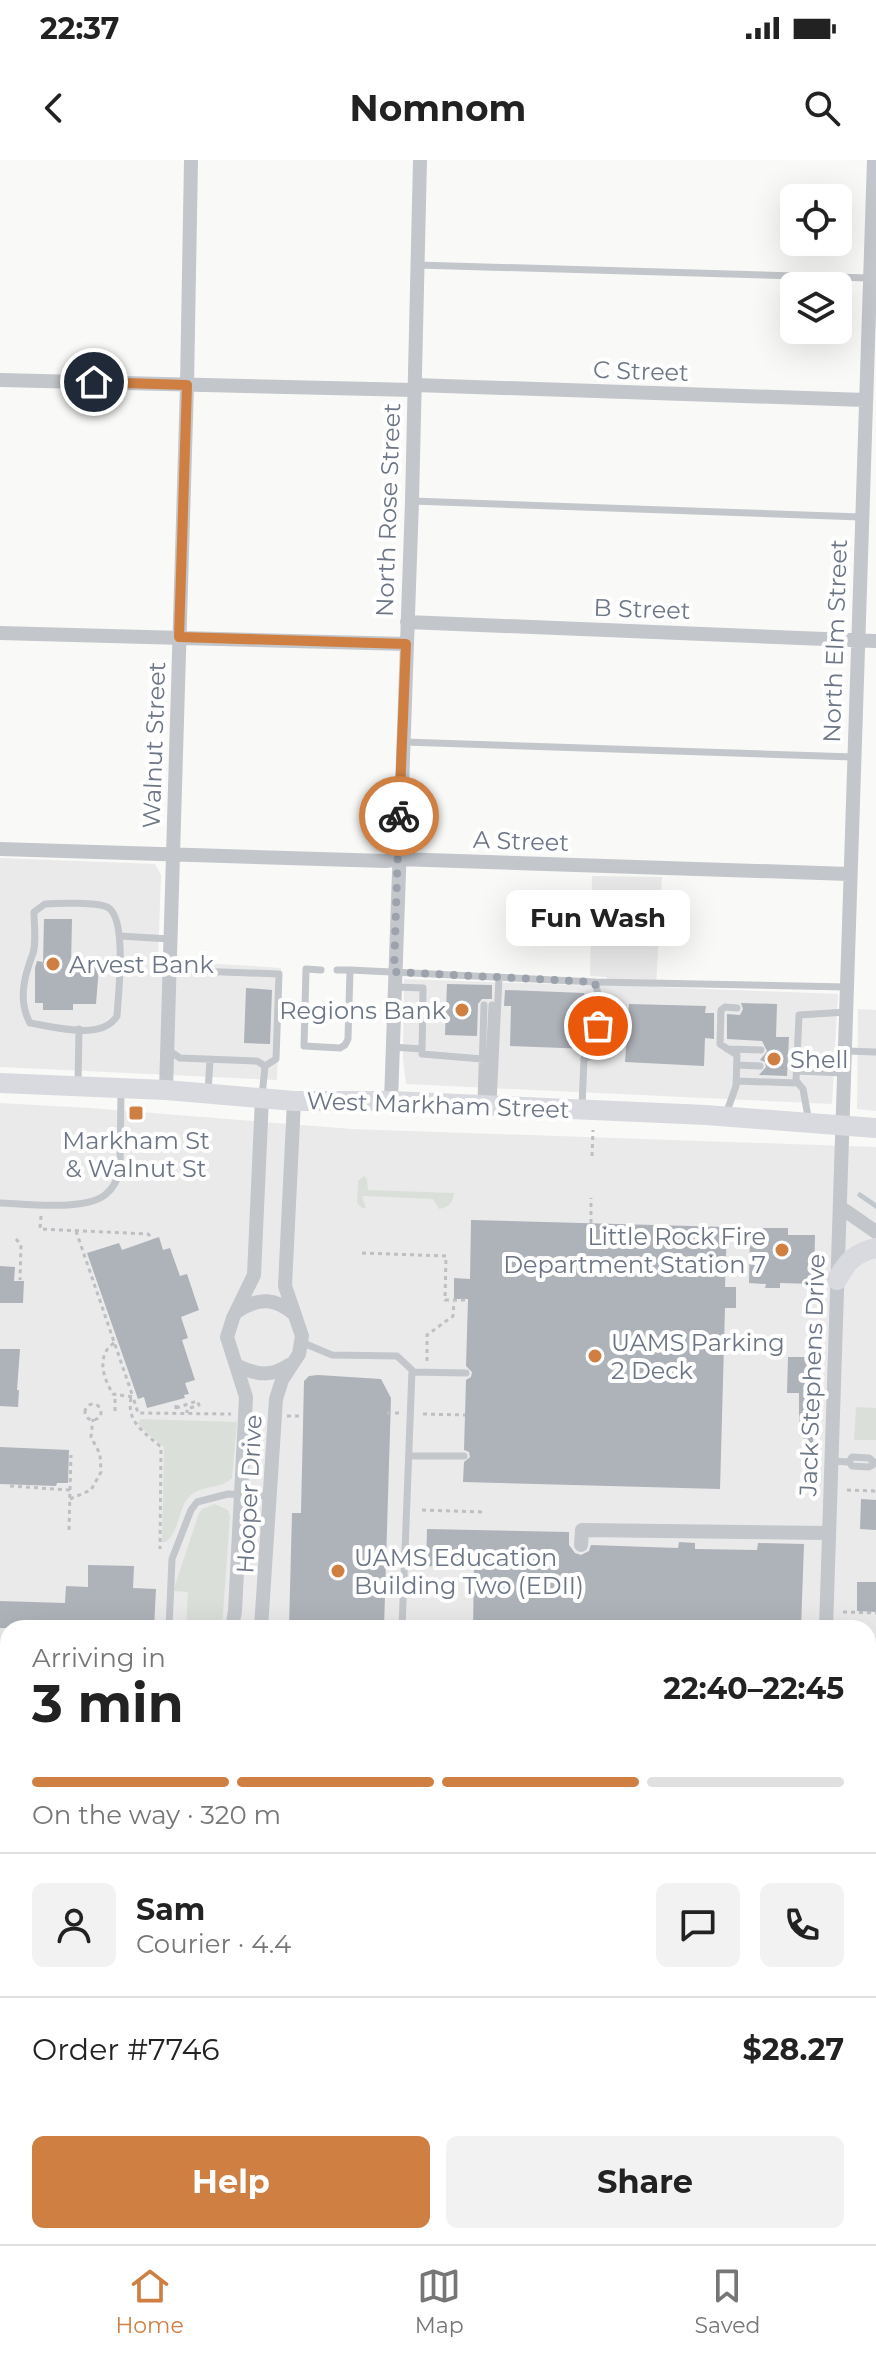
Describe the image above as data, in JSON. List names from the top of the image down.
{
  "streets": {
    "main road": ["West Markham Street"],
    "street": [
      "C Street",
      "North Rose Street",
      "B Street",
      "North Elm Street",
      "Walnut Street",
      "A Street",
      "Jack Stephens Drive",
      "Hooper Drive"
    ]
  },
  "crossings": [
    ["C Street", "North Rose Street"],
    ["C Street", "North Elm Street"],
    ["C Street", "Walnut Street"],
    ["North Rose Street", "B Street"],
    ["North Rose Street", "A Street"],
    ["North Rose Street", "West Markham Street"],
    ["B Street", "North Elm Street"],
    ["North Elm Street", "A Street"],
    ["North Elm Street", "West Markham Street"],
    ["North Elm Street", "Jack Stephens Drive"],
    ["Walnut Street", "A Street"],
    ["Walnut Street", "West Markham Street"],
    ["West Markham Street", "Jack Stephens Drive"],
    ["West Markham Street", "Hooper Drive"]
  ],
  "places": {
    "other": [
      "Arvest Bank",
      "Regions Bank",
      "Fun Wash",
      "Shell",
      "Little Rock Fire Department Station 7",
      "UAMS Parking 2 Deck",
      "UAMS Education Building Two (EDII)"
    ],
    "transit": ["Markham St & Walnut St"]
  },
  "page": {
    "status": "22:37",
    "header": "Nomnom",
    "bubble": "Fun Wash",
    "heading": ["3 min", "Arriving in", "22:40–22:45"],
    "panel": [
      "Sam",
      "Courier · 4.4",
      "Order #7746",
      "$28.27"
    ],
    "bar": "On the way · 320 m",
    "buttons": ["Help", "Share"],
    "tabs": ["Home", "Map", "Saved"]
  }
}
